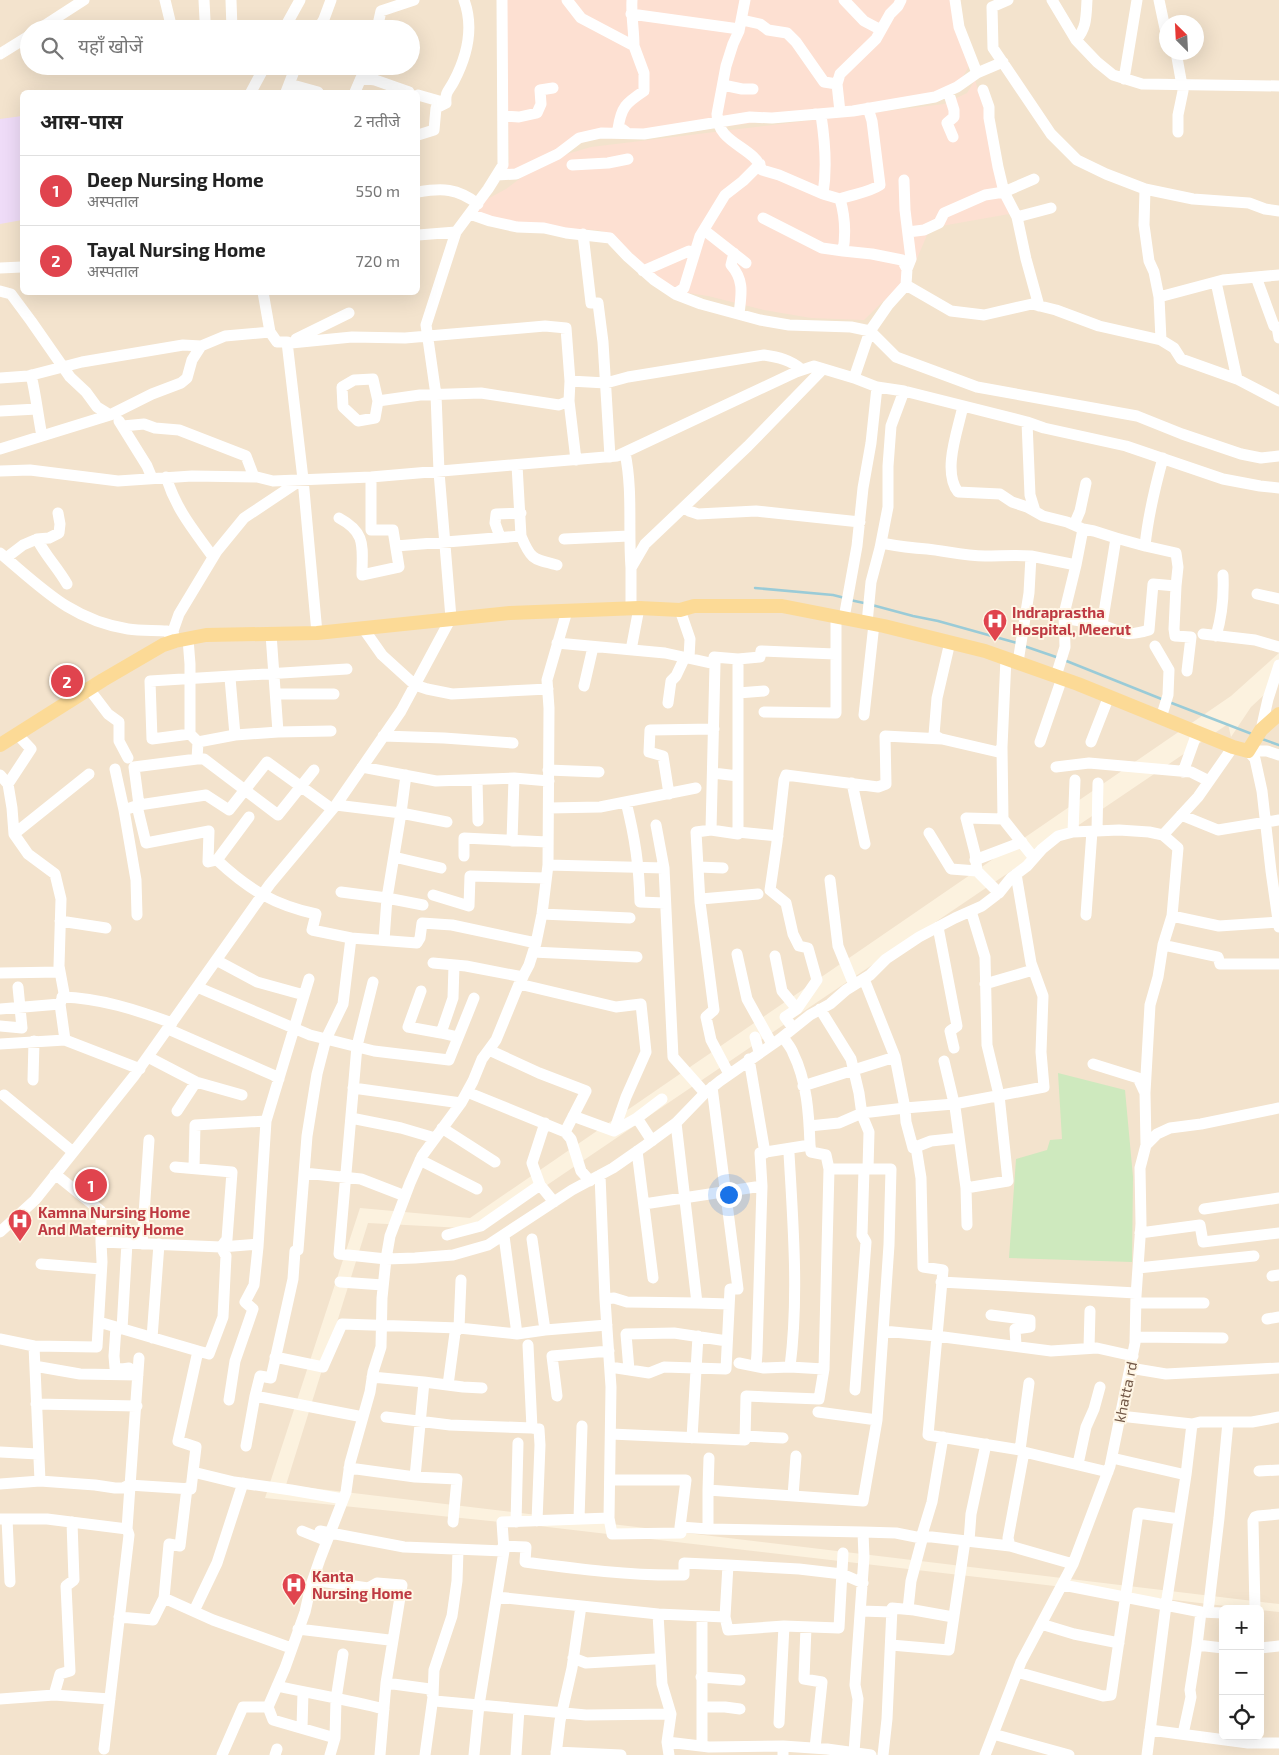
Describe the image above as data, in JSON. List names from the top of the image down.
{
  "streets": {
    "street": ["khatta rd"]
  },
  "places": {
    "hospital": ["Indraprastha Hospital, Meerut", "Kamna Nursing Home And Maternity Home", "Kanta Nursing Home"]
  },
  "north": "top left",
  "page": {
    "search": "यहाँ खोजें",
    "heading": ["आस-पास", "2 नतीजे"],
    "list": [
      {
        "mark": "1",
        "name": "Deep Nursing Home",
        "note": "अस्पताल",
        "value": "550 m"
      },
      {
        "mark": "2",
        "name": "Tayal Nursing Home",
        "note": "अस्पताल",
        "value": "720 m"
      }
    ],
    "pins": ["2", "1"],
    "map_buttons": ["+", "−"]
  }
}
